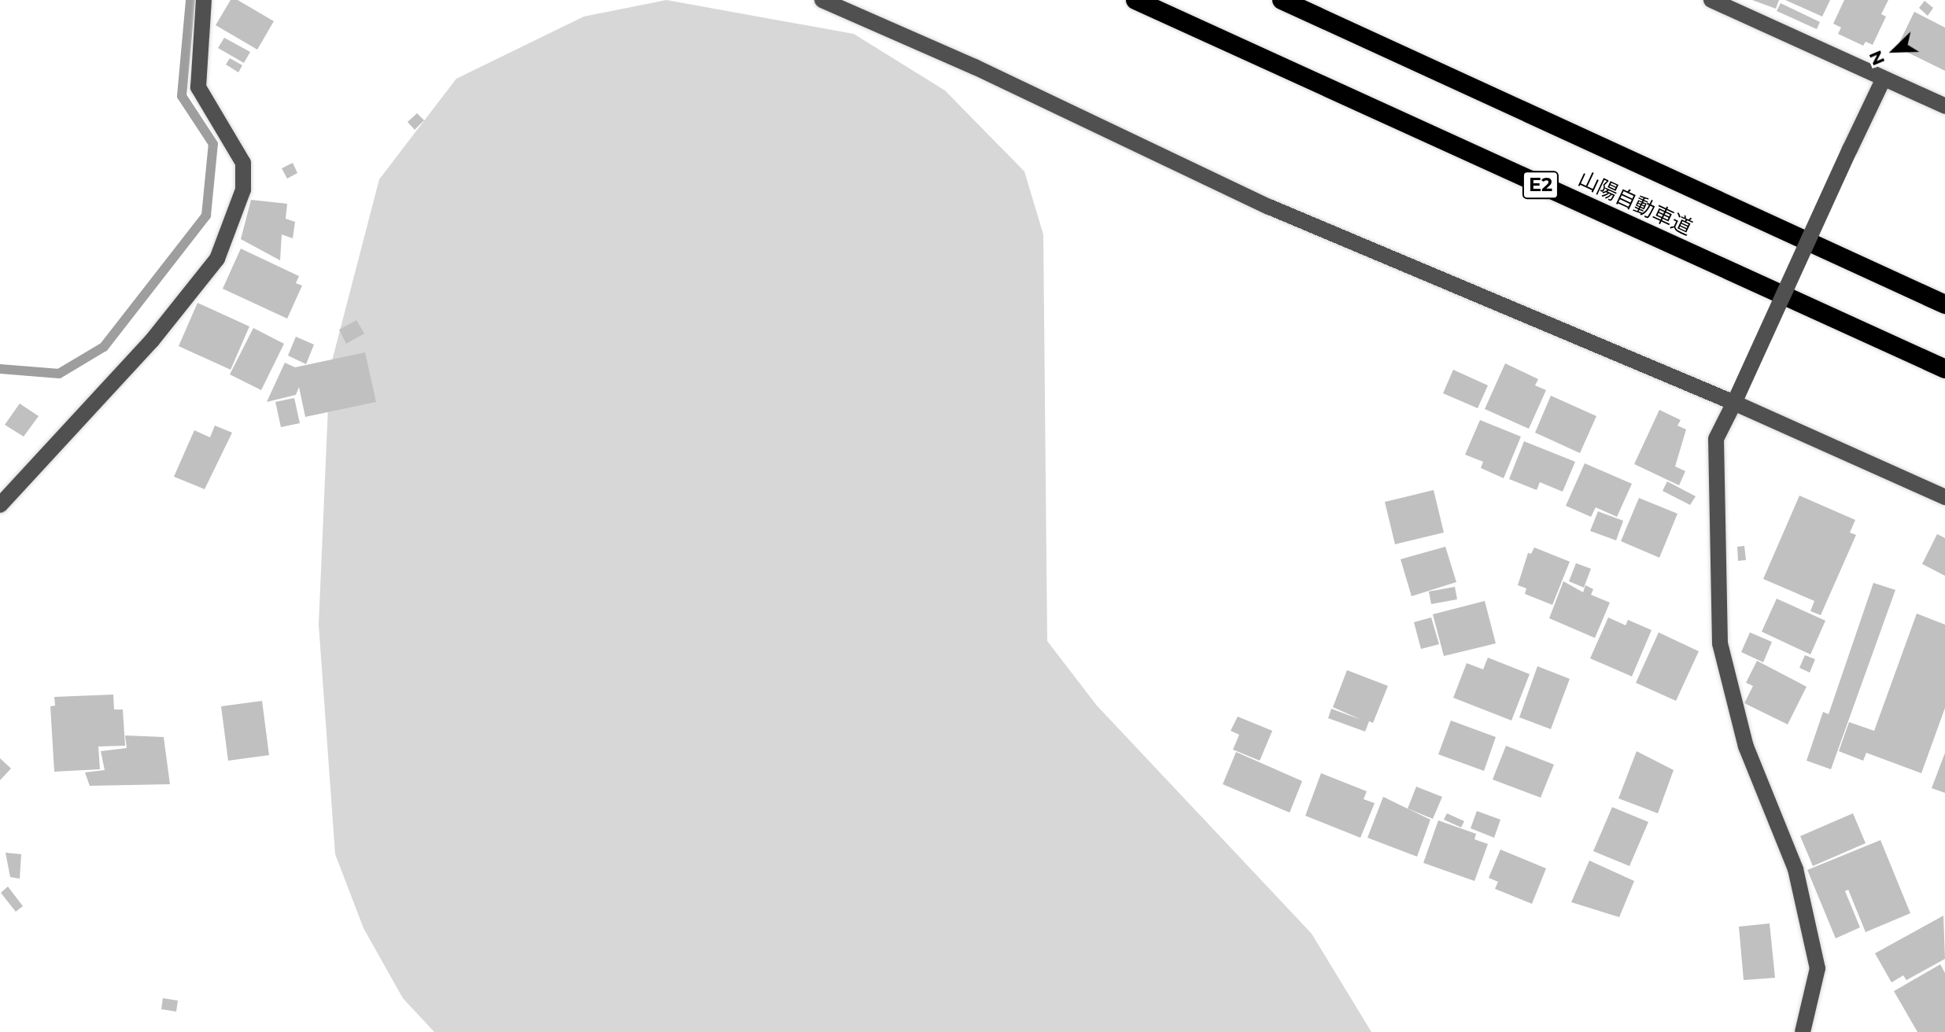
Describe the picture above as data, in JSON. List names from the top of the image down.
{
  "streets": {
    "highway": ["E2", "山陽自動車道"]
  },
  "north": "bottom left"
}
